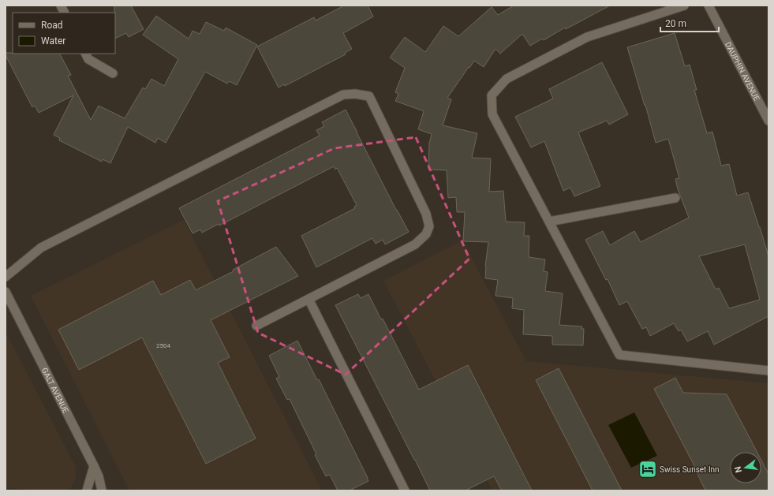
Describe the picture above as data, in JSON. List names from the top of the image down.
{
  "streets": {
    "street": ["DAUPHIN AVENUE", "GALT AVENUE"]
  },
  "places": {
    "hotel": ["Swiss Sunset Inn"]
  },
  "house_numbers": ["2504"],
  "legend": ["Road", "Water"],
  "scale_bar": "20 m",
  "north": "left"
}
